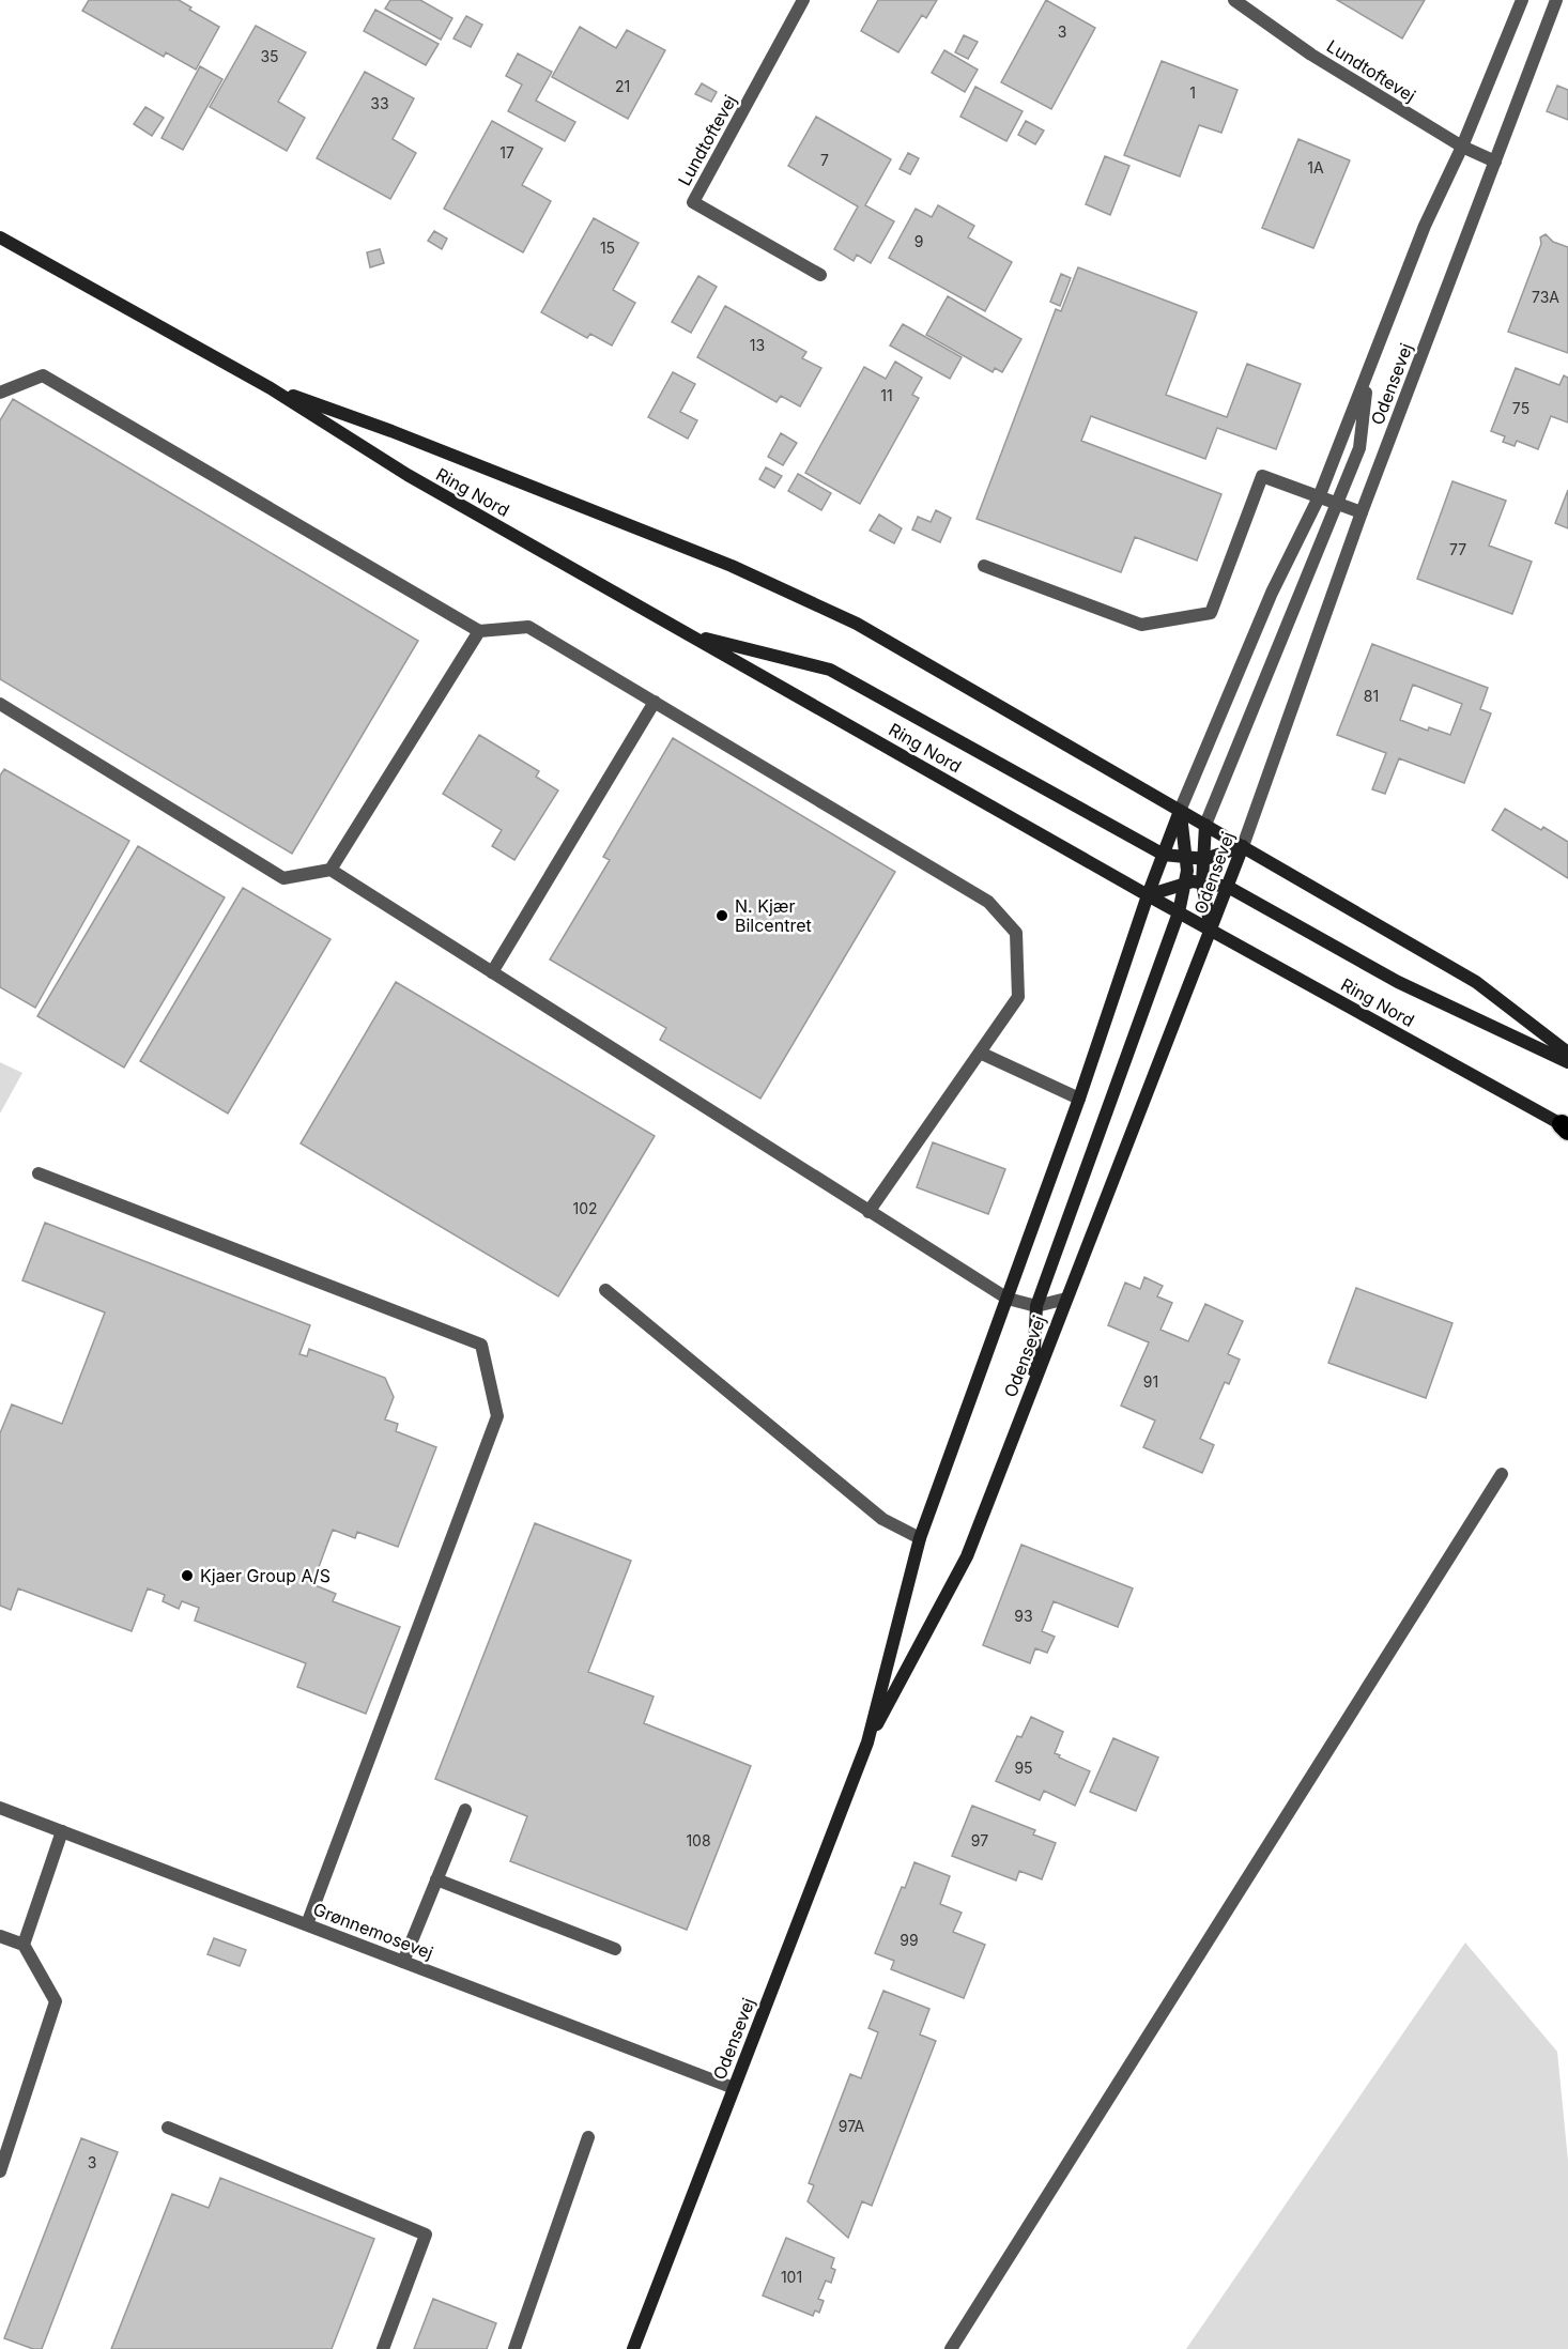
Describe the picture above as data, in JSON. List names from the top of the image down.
{
  "streets": {
    "main road": ["Odensevej", "Ring Nord"],
    "street": ["Lundtoftevej", "Grønnemosevej"]
  },
  "crossings": [
    ["Lundtoftevej", "Odensevej"],
    ["Odensevej", "Ring Nord"],
    ["Odensevej", "Grønnemosevej"]
  ],
  "places": ["N. Kjær Bilcentret", "Kjaer Group A/S"],
  "house_numbers": [
    "3",
    "35",
    "21",
    "1",
    "33",
    "17",
    "7",
    "1A",
    "9",
    "15",
    "73A",
    "13",
    "11",
    "75",
    "77",
    "81",
    "102",
    "91",
    "93",
    "95",
    "108",
    "97",
    "99",
    "97A",
    "3",
    "101"
  ]
}
